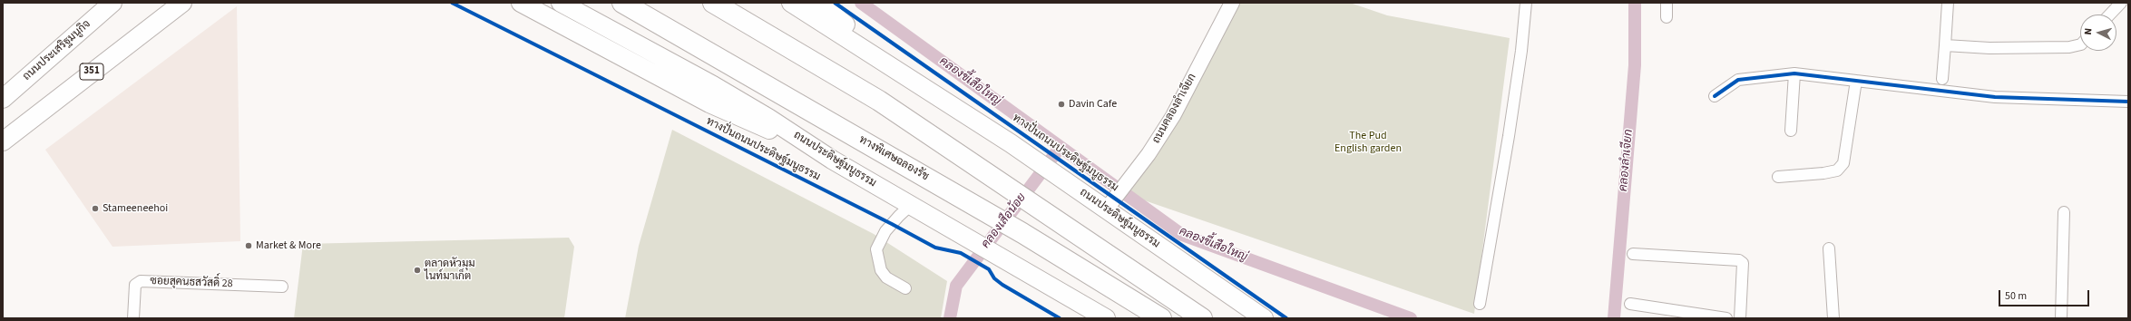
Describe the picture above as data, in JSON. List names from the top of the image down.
{
  "streets": {
    "highway": ["ทางพิเศษฉลองรัช"],
    "main road": ["ถนนประเสริฐมนูกิจ", "351", "ถนนประดิษฐ์มนูธรรม"],
    "street": ["ถนนคลองลำเจียก", "ซอยสุคนธสวัสดิ์ 28"],
    "cycle path": ["ทางปั่นถนนประดิษฐ์มนูธรรม"]
  },
  "crossings": [
    ["ถนนคลองลำเจียก", "ถนนประดิษฐ์มนูธรรม"]
  ],
  "water": ["คลองขี้เสือใหญ่", "คลองลำเจียก", "คลองเสือน้อย"],
  "parks": ["The Pud English garden"],
  "places": [
    "Davin Cafe",
    "Stameeneehoi",
    "Market & More",
    "ตลาดหัวมุม ไนท์มาเก็ต"
  ],
  "scale_bar": "50 m",
  "north": "left"
}
